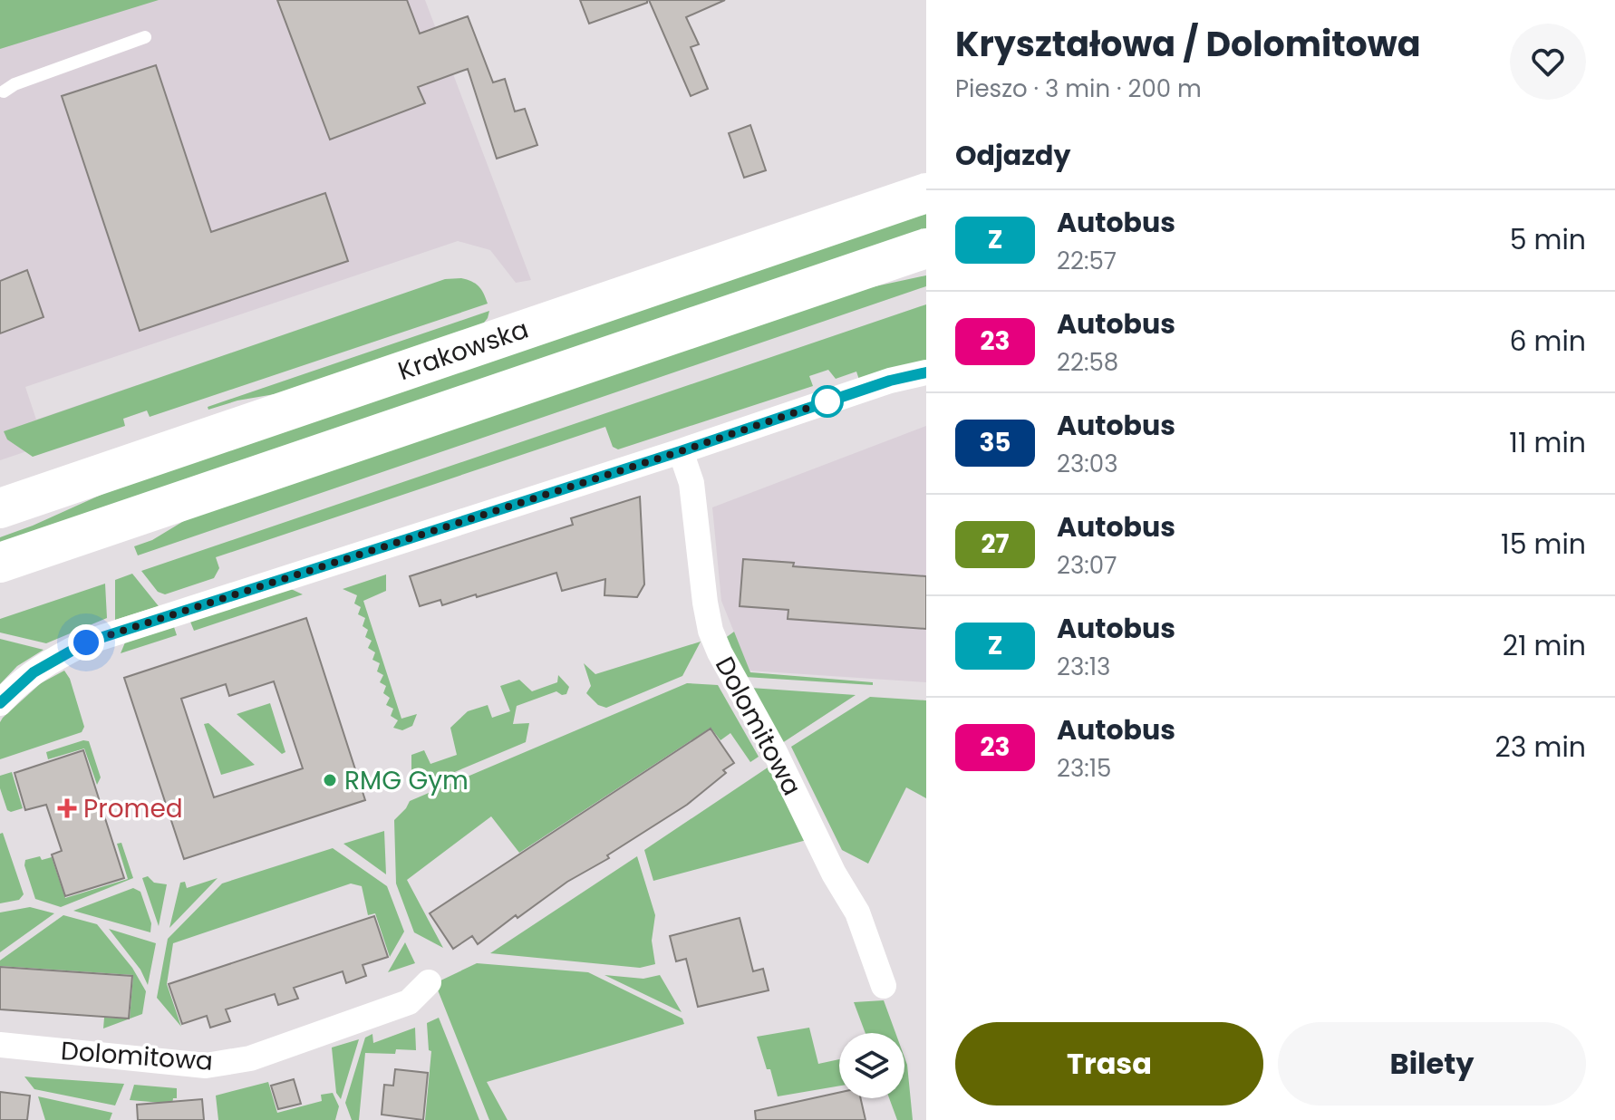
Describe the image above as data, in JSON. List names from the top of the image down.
{
  "streets": {
    "main road": ["Krakowska"],
    "street": ["Dolomitowa"]
  },
  "places": {
    "other": ["RMG Gym"],
    "health": ["Promed"]
  },
  "lines": ["bus line Z"],
  "page": {
    "heading": [
      ["Kryształowa / Dolomitowa", "Pieszo · 3 min · 200 m"],
      "Odjazdy"
    ],
    "list": [
      {
        "mark": "Z",
        "name": "Autobus",
        "note": "22:57",
        "value": "5 min"
      },
      {
        "mark": "23",
        "name": "Autobus",
        "note": "22:58",
        "value": "6 min"
      },
      {
        "mark": "35",
        "name": "Autobus",
        "note": "23:03",
        "value": "11 min"
      },
      {
        "mark": "27",
        "name": "Autobus",
        "note": "23:07",
        "value": "15 min"
      },
      {
        "mark": "Z",
        "name": "Autobus",
        "note": "23:13",
        "value": "21 min"
      },
      {
        "mark": "23",
        "name": "Autobus",
        "note": "23:15",
        "value": "23 min"
      }
    ],
    "buttons": ["Trasa", "Bilety"]
  }
}
